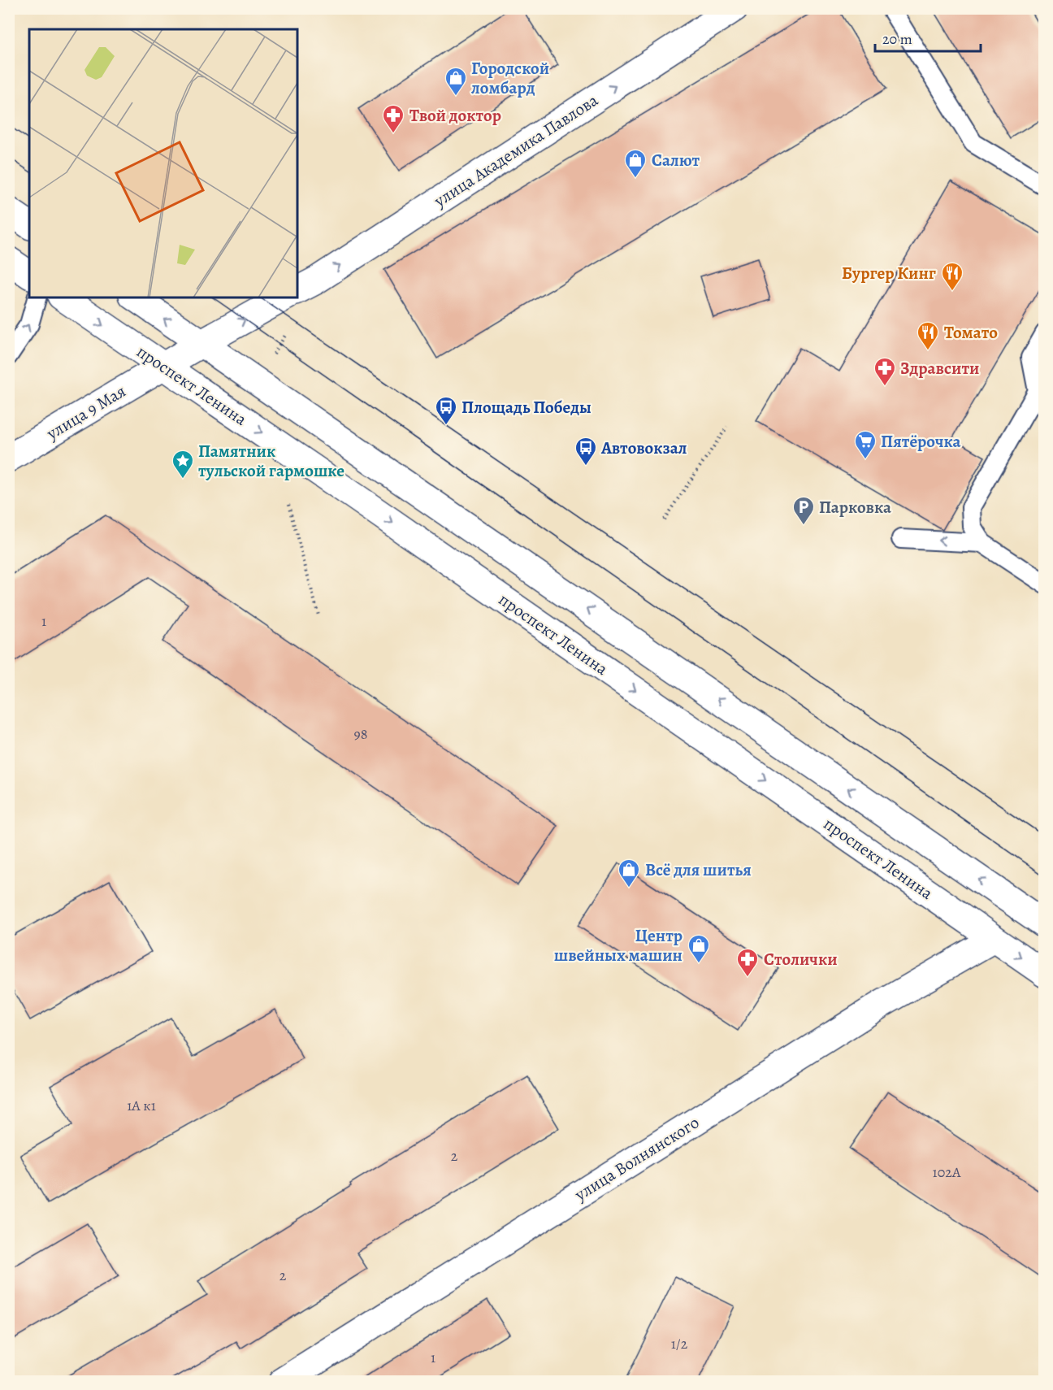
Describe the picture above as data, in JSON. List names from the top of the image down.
{
  "streets": {
    "main road": [
      "улица Академика Павлова",
      "проспект Ленина",
      "улица 9 Мая",
      "улица Волнянского"
    ]
  },
  "crossings": [
    ["проспект Ленина", "улица 9 Мая"],
    ["проспект Ленина", "улица Волнянского"]
  ],
  "one_way": ["улица Академика Павлова"],
  "places": {
    "shop": [
      "Городской ломбард",
      "Салют",
      "Всё для шитья",
      "Центр швейных машин"
    ],
    "pharmacy": ["Твой доктор", "Здравсити", "Столички"],
    "restaurant": ["Бургер Кинг", "Томато"],
    "bus stop": ["Площадь Победы", "Автовокзал"],
    "supermarket": ["Пятёрочка"],
    "place": ["Памятник тульской гармошке"],
    "parking": ["Парковка"]
  },
  "house_numbers": [
    "1",
    "98",
    "1А к1",
    "2",
    "102А",
    "2",
    "1/2",
    "1"
  ],
  "scale_bar": "20 m"
}
